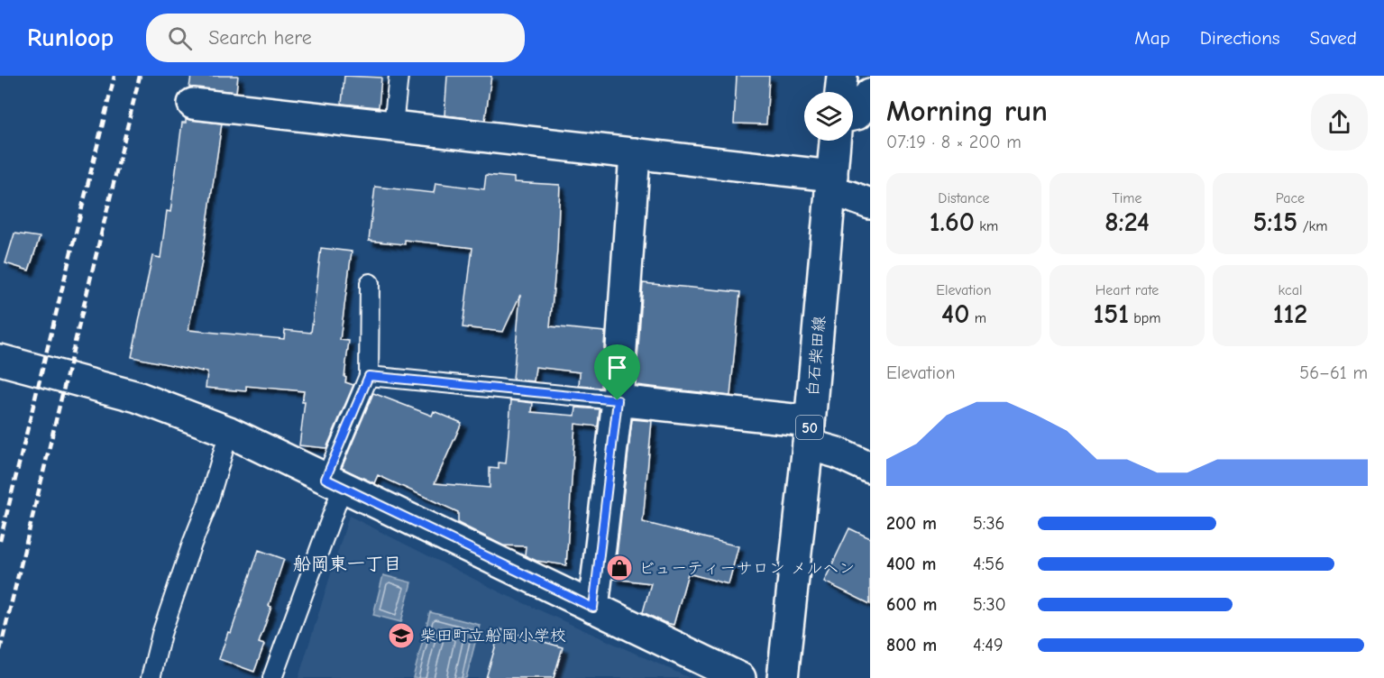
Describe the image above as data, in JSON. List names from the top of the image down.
{
  "streets": {
    "street": ["白石柴田線", "50"]
  },
  "districts": ["船岡東一丁目"],
  "places": {
    "shop": ["ビューティーサロン メルヘン"],
    "school or university": ["柴田町立船岡小学校"]
  },
  "page": {
    "header": "Runloop",
    "search": "Search here",
    "nav": ["Map", "Directions", "Saved"],
    "heading": ["Morning run", "07:19 · 8 × 200 m"],
    "stats": [
      ["Distance", "1.60 km"],
      ["Time", "8:24"],
      ["Pace", "5:15 /km"],
      ["Elevation", "40 m"],
      ["Heart rate", "151 bpm"],
      ["kcal", "112"]
    ],
    "chart": ["Elevation", "56–61 m"],
    "list": [
      {
        "name": "200 m",
        "note": "5:36"
      },
      {
        "name": "400 m",
        "note": "4:56"
      },
      {
        "name": "600 m",
        "note": "5:30"
      },
      {
        "name": "800 m",
        "note": "4:49"
      }
    ]
  }
}
